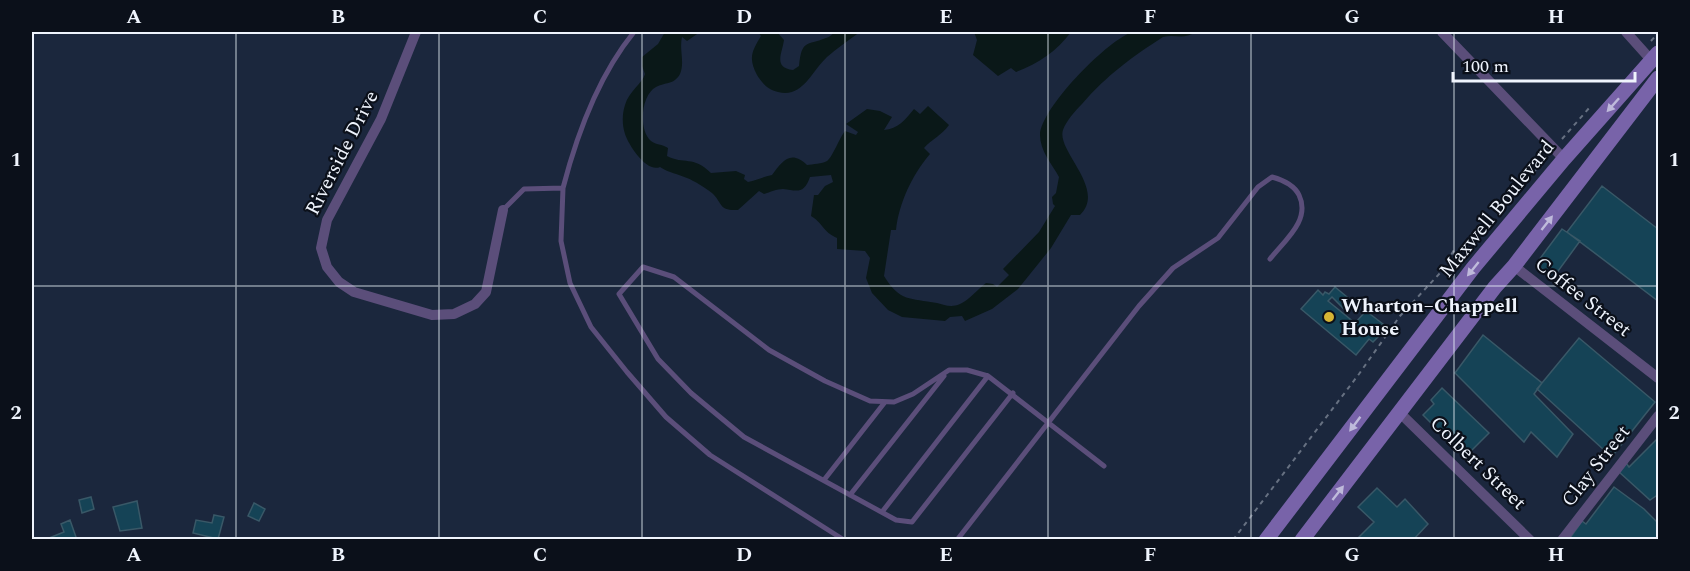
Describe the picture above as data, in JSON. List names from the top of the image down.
{
  "streets": {
    "main road": ["Maxwell Boulevard"],
    "street": [
      "Riverside Drive",
      "Coffee Street",
      "Colbert Street",
      "Clay Street"
    ]
  },
  "places": ["Wharton–Chappell House"],
  "scale_bar": "100 m",
  "grid": {
    "columns": [
      "A",
      "B",
      "C",
      "D",
      "E",
      "F",
      "G",
      "H"
    ],
    "rows": ["1", "2"]
  }
}
